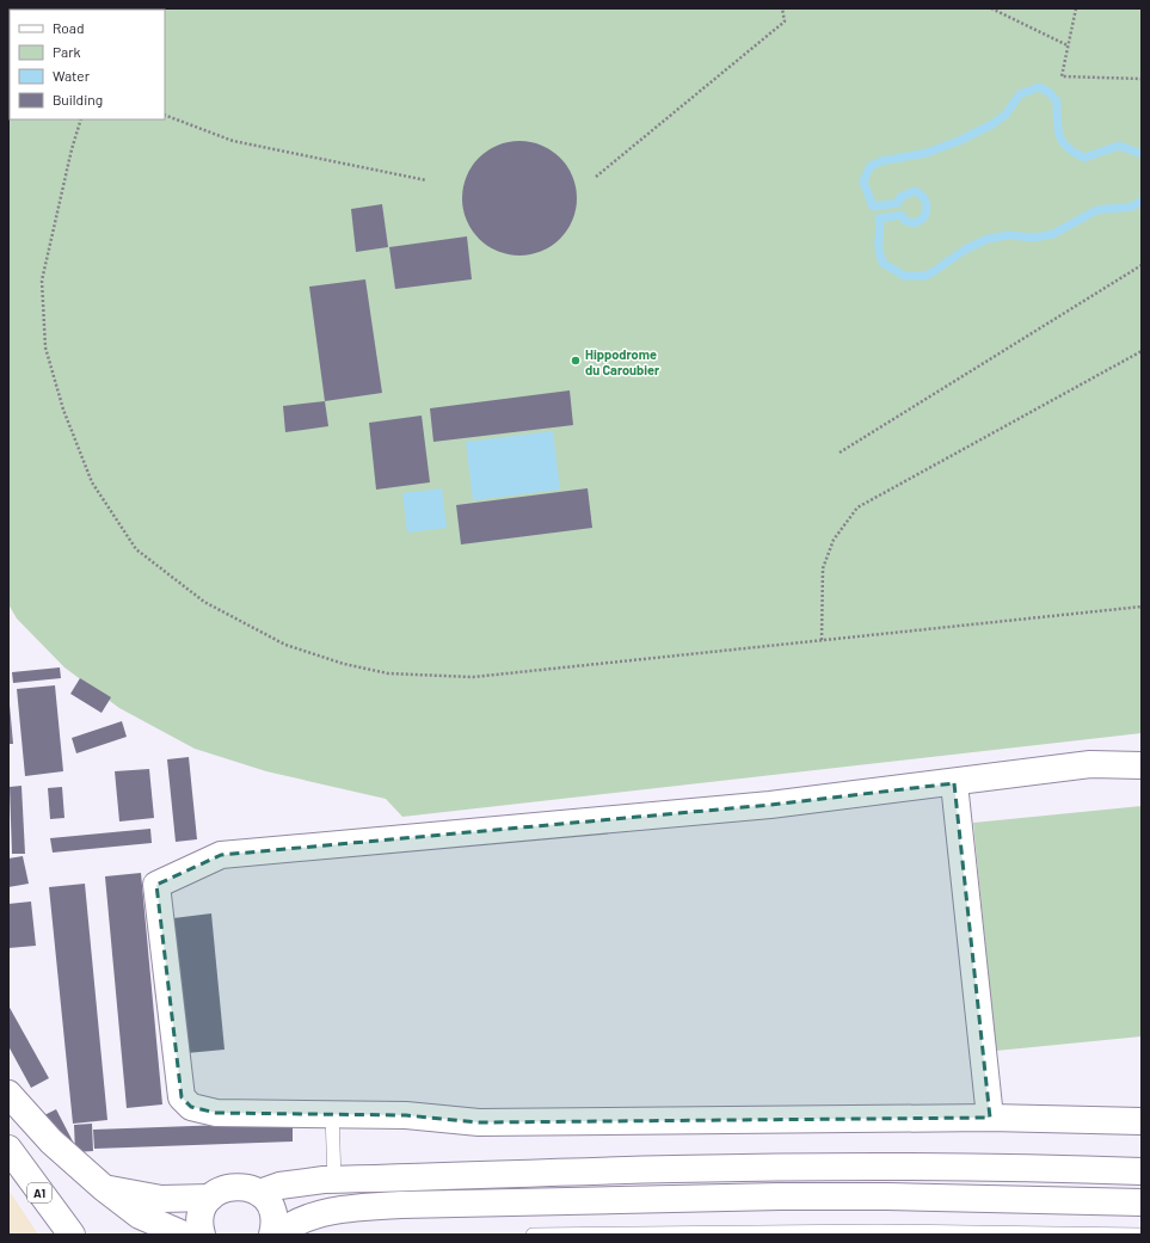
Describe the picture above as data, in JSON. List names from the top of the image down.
{
  "streets": {
    "main road": ["A1"]
  },
  "places": ["Hippodrome du Caroubier"],
  "legend": [
    "Road",
    "Park",
    "Water",
    "Building"
  ]
}
